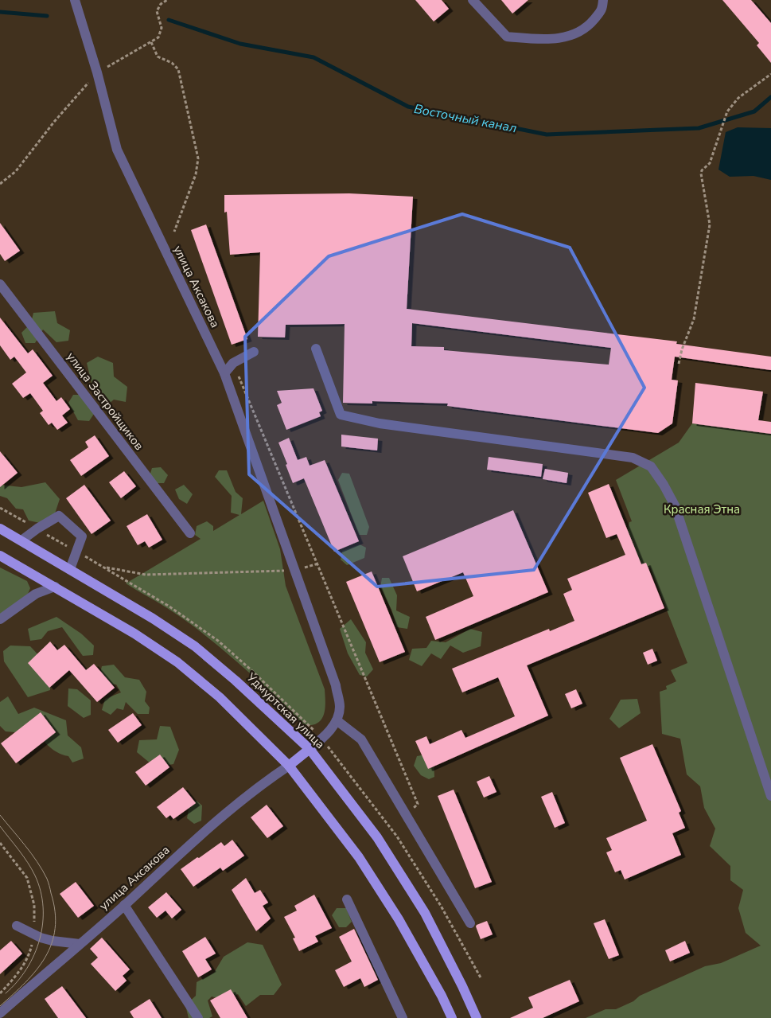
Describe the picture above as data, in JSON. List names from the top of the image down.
{
  "streets": {
    "main road": ["Удмуртская улица"],
    "street": ["улица Аксакова", "улица Застройщиков"]
  },
  "water": ["Восточный канал"],
  "parks": ["Красная Этна"]
}
